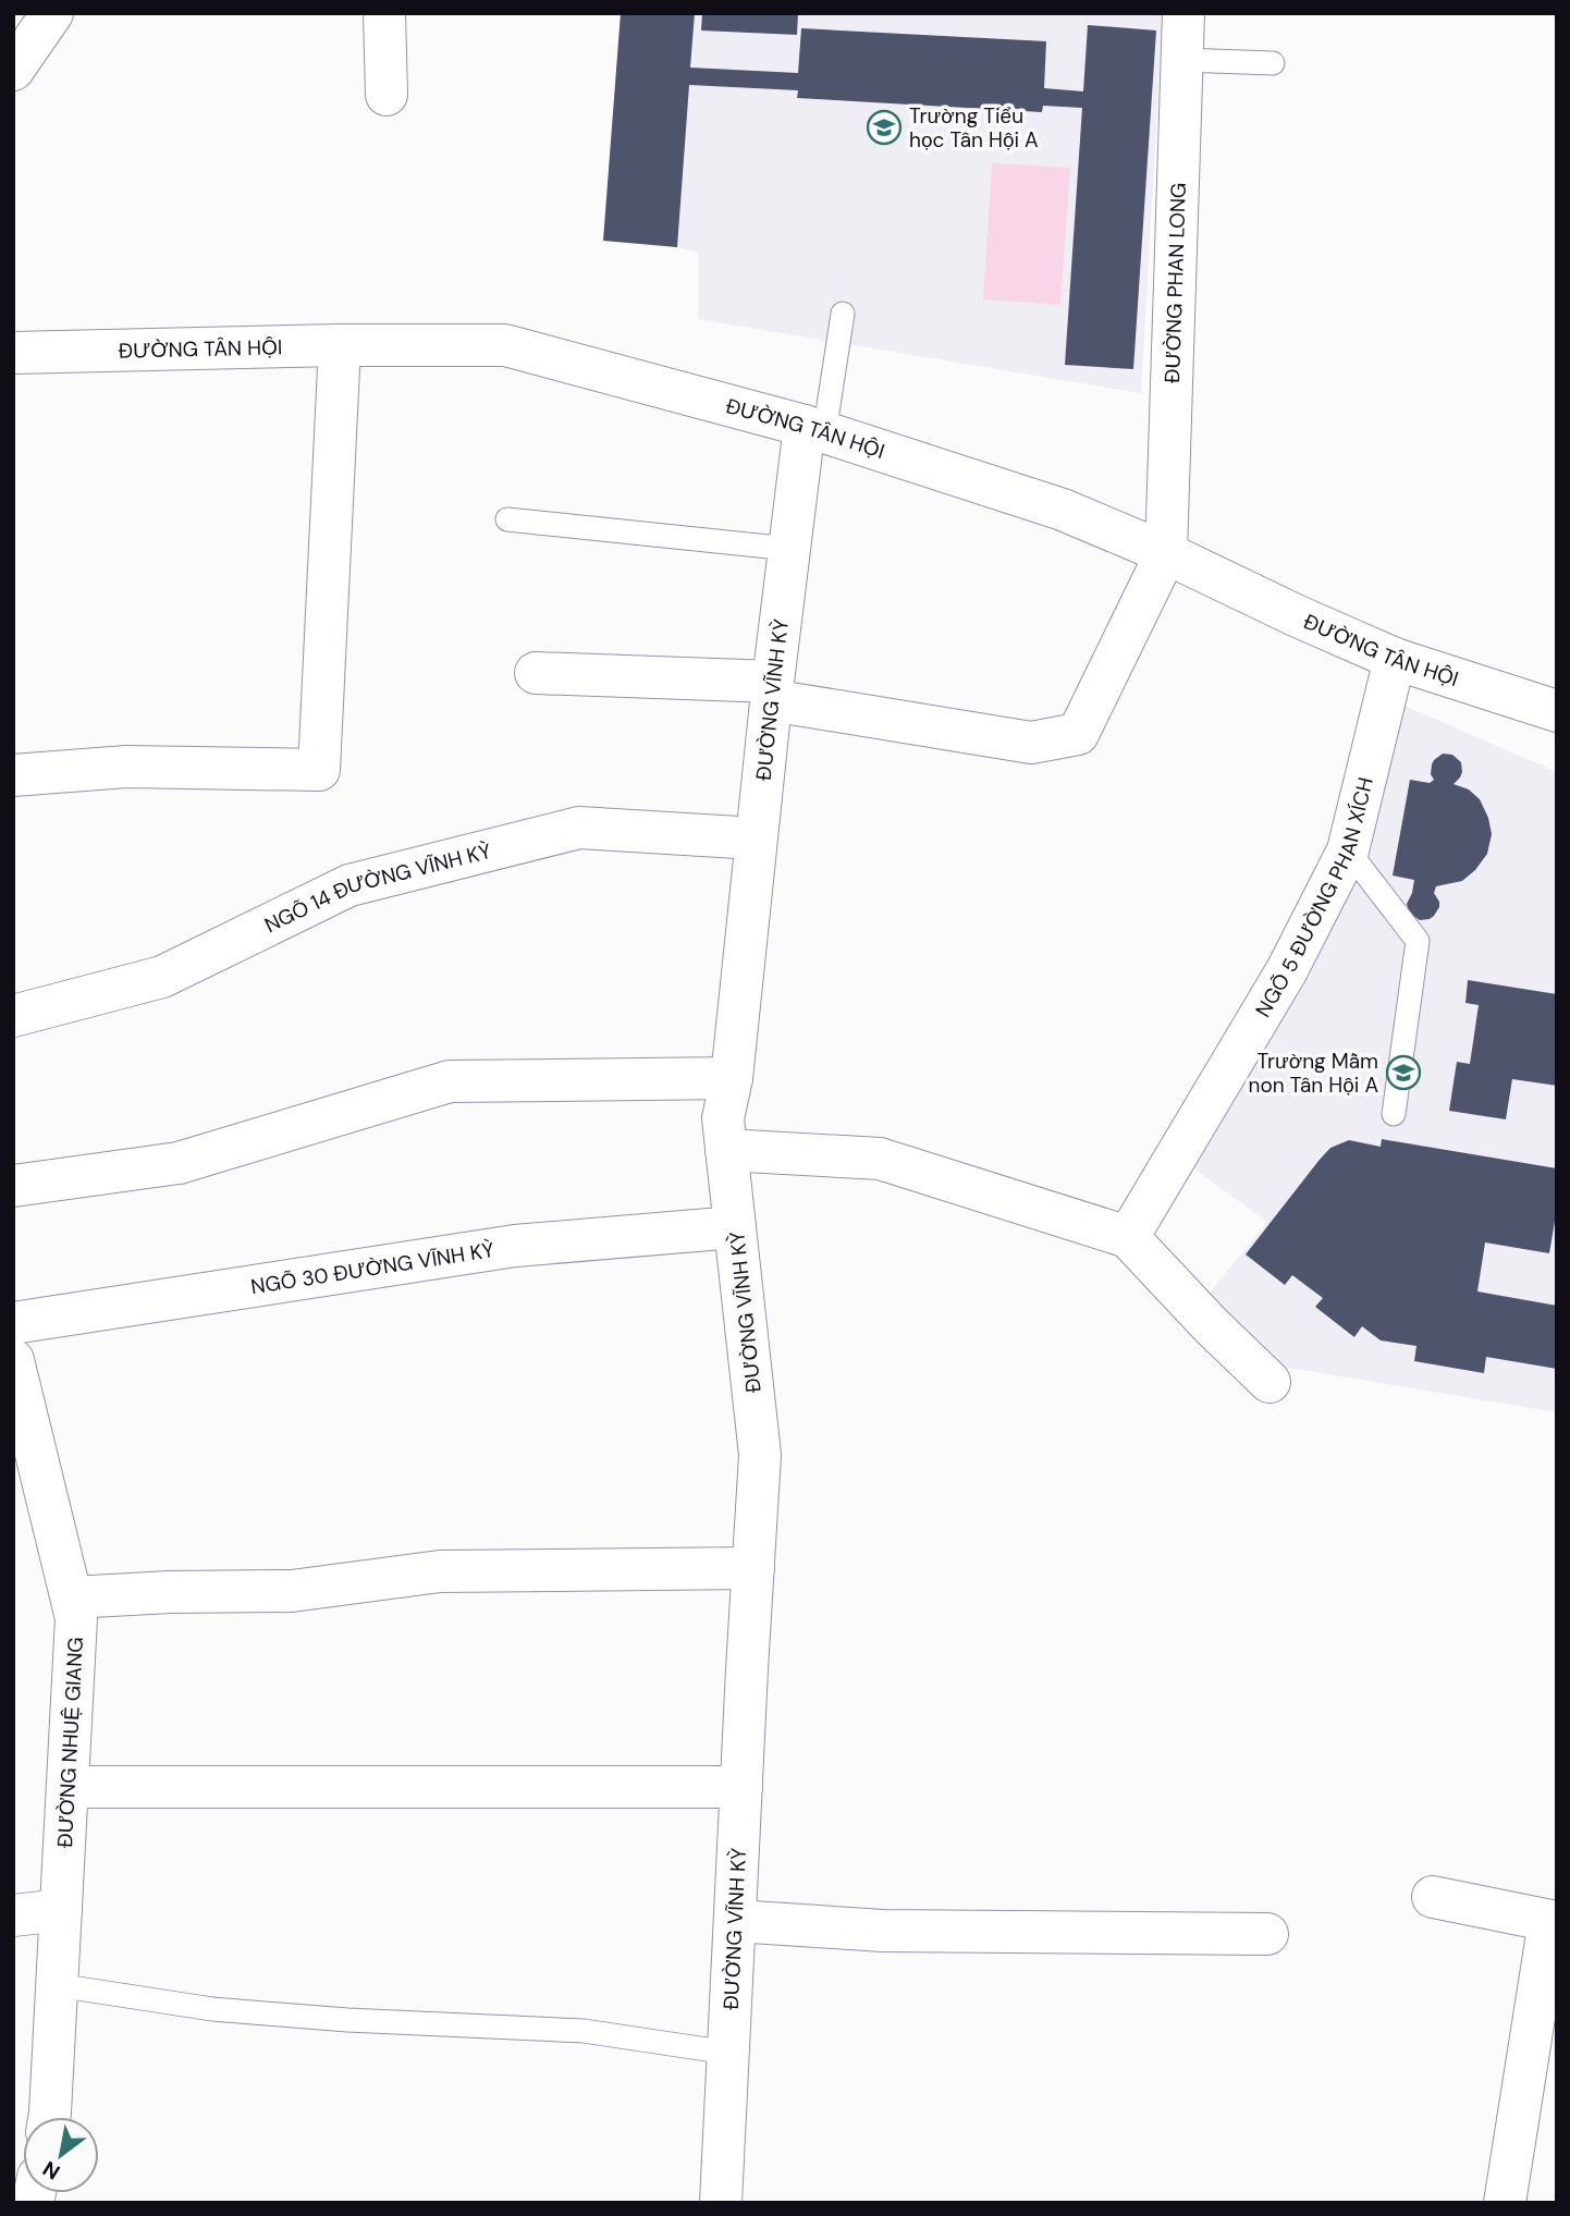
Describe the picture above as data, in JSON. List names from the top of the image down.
{
  "streets": {
    "street": [
      "ĐƯỜNG PHAN LONG",
      "ĐƯỜNG TÂN HỘI",
      "ĐƯỜNG VĨNH KỲ",
      "NGÕ 14 ĐƯỜNG VĨNH KỲ",
      "NGÕ 5 ĐƯỜNG PHAN XÍCH",
      "NGÕ 30 ĐƯỜNG VĨNH KỲ",
      "ĐƯỜNG NHUỆ GIANG"
    ]
  },
  "crossings": [
    ["ĐƯỜNG PHAN LONG", "ĐƯỜNG TÂN HỘI"],
    ["ĐƯỜNG TÂN HỘI", "ĐƯỜNG VĨNH KỲ"],
    ["ĐƯỜNG TÂN HỘI", "NGÕ 5 ĐƯỜNG PHAN XÍCH"],
    ["ĐƯỜNG VĨNH KỲ", "NGÕ 14 ĐƯỜNG VĨNH KỲ"],
    ["ĐƯỜNG VĨNH KỲ", "NGÕ 30 ĐƯỜNG VĨNH KỲ"]
  ],
  "places": {
    "school or university": ["Trường Tiểu học Tân Hội A", "Trường Mầm non Tân Hội A"]
  },
  "north": "bottom left"
}
